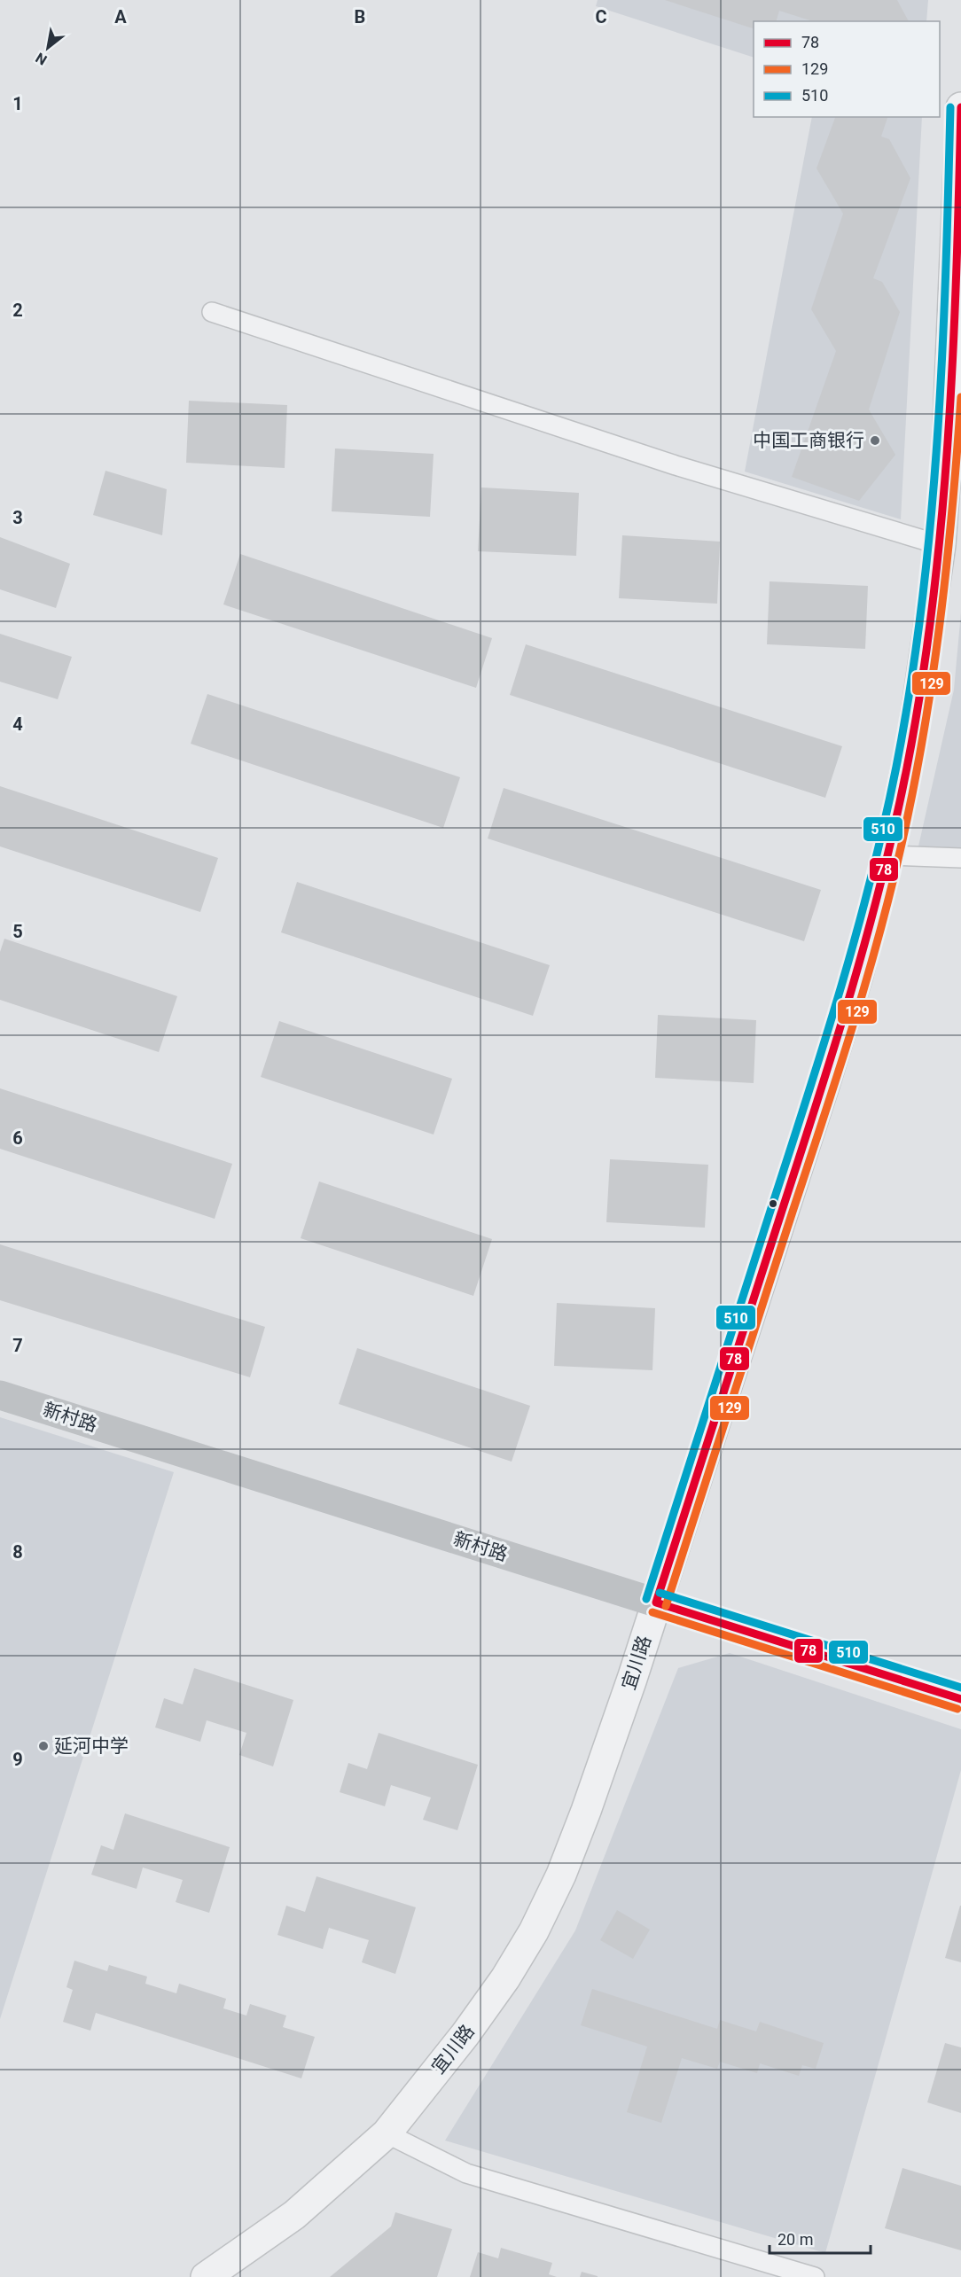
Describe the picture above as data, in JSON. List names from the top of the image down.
{
  "streets": {
    "main road": ["新村路"],
    "street": ["宜川路"]
  },
  "crossings": [
    ["新村路", "宜川路"]
  ],
  "places": ["中国工商银行", "延河中学"],
  "lines": ["transit line 78", "transit line 510", "transit line 129"],
  "legend": ["78", "129", "510"],
  "scale_bar": "20 m",
  "north": "bottom left",
  "grid": {
    "columns": ["A", "B", "C"],
    "rows": [
      "1",
      "2",
      "3",
      "4",
      "5",
      "6",
      "7",
      "8",
      "9"
    ]
  }
}
